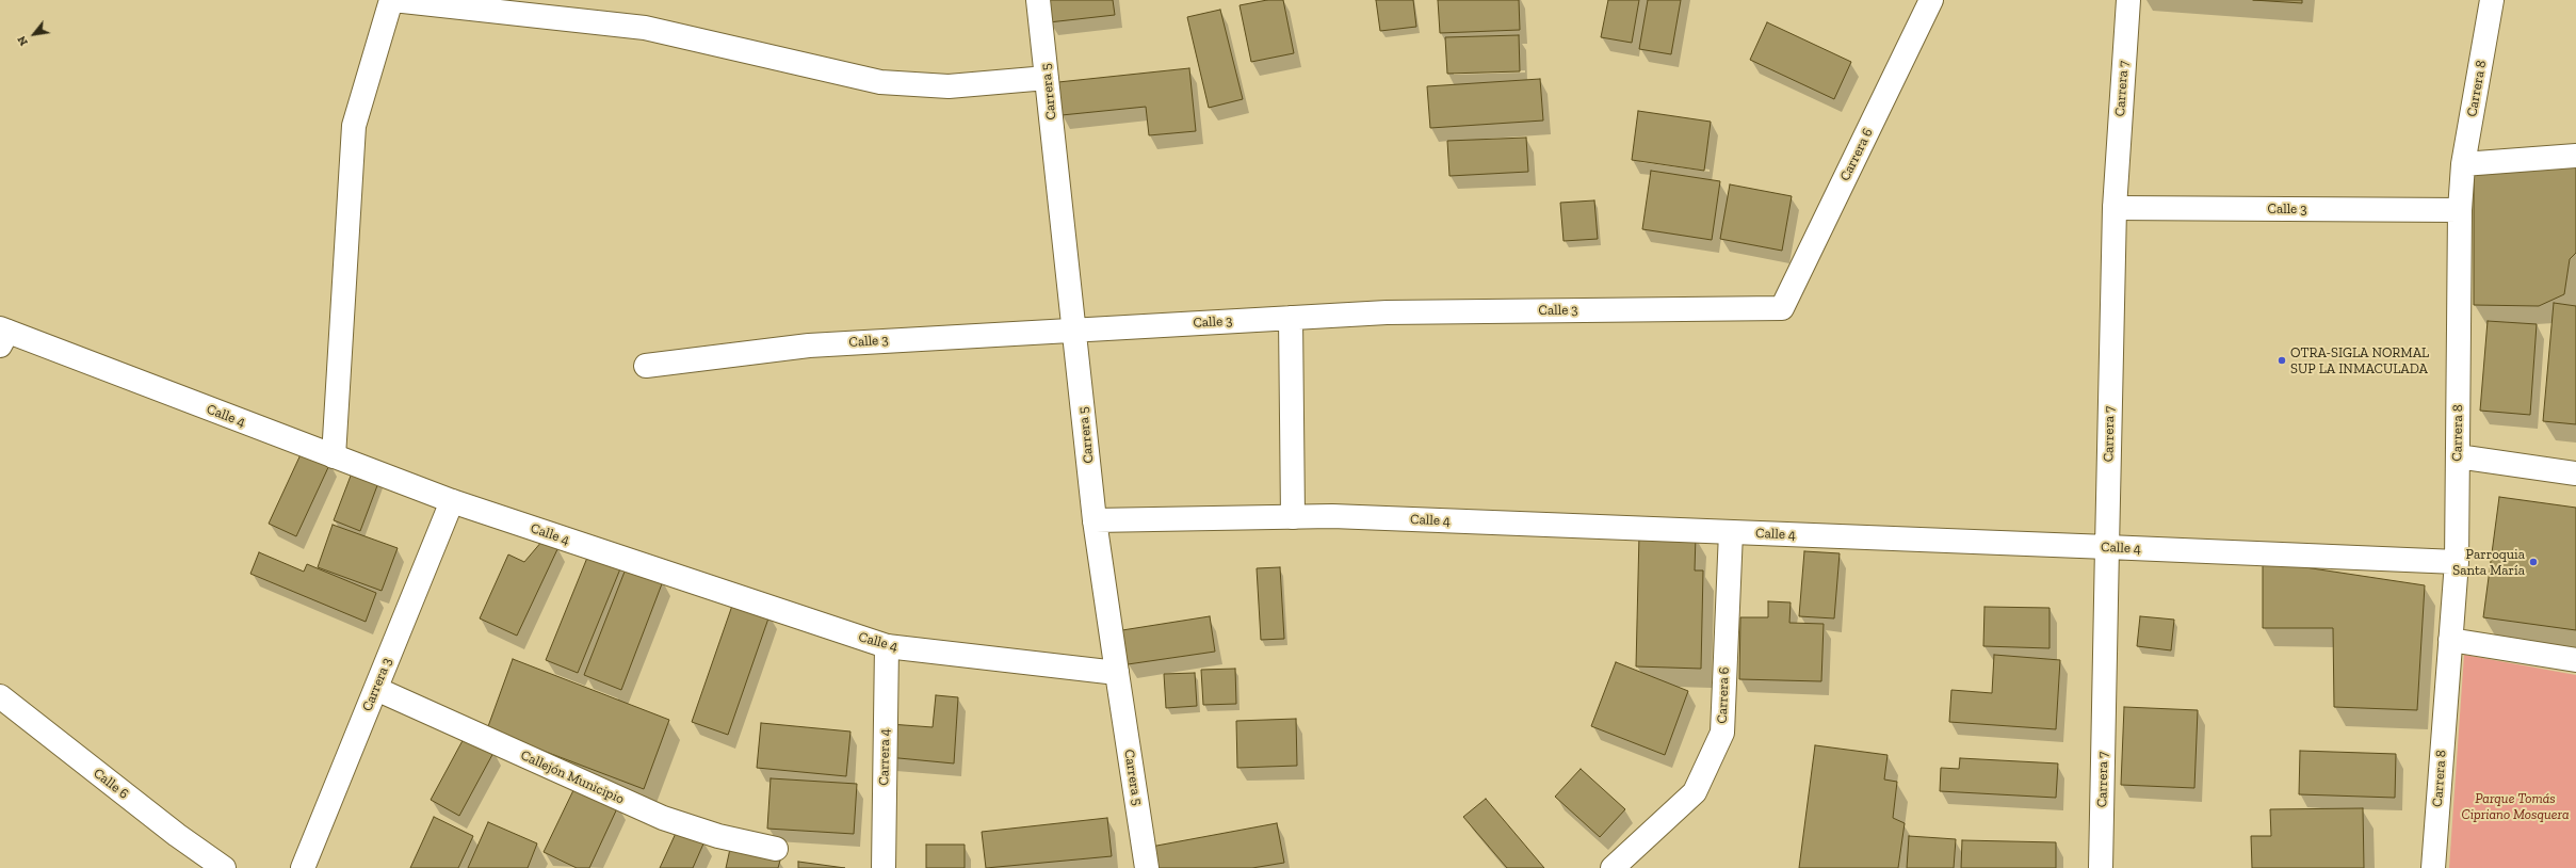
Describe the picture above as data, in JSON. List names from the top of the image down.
{
  "streets": {
    "street": [
      "Carrera 7",
      "Carrera 8",
      "Carrera 5",
      "Carrera 6",
      "Calle 3",
      "Calle 4",
      "Carrera 3",
      "Carrera 4",
      "Callejón Municipio",
      "Calle 6"
    ]
  },
  "crossings": [
    ["Carrera 7", "Calle 3"],
    ["Carrera 7", "Calle 4"],
    ["Carrera 8", "Calle 3"],
    ["Carrera 8", "Calle 4"],
    ["Carrera 5", "Calle 3"],
    ["Carrera 5", "Calle 4"],
    ["Carrera 6", "Calle 3"],
    ["Carrera 6", "Calle 4"],
    ["Calle 4", "Carrera 3"],
    ["Calle 4", "Carrera 4"],
    ["Carrera 3", "Callejón Municipio"]
  ],
  "parks": ["Parque Tomás Cipriano Mosquera"],
  "places": ["OTRA-SIGLA NORMAL SUP LA INMACULADA", "Parroquia Santa María"],
  "north": "bottom left"
}
